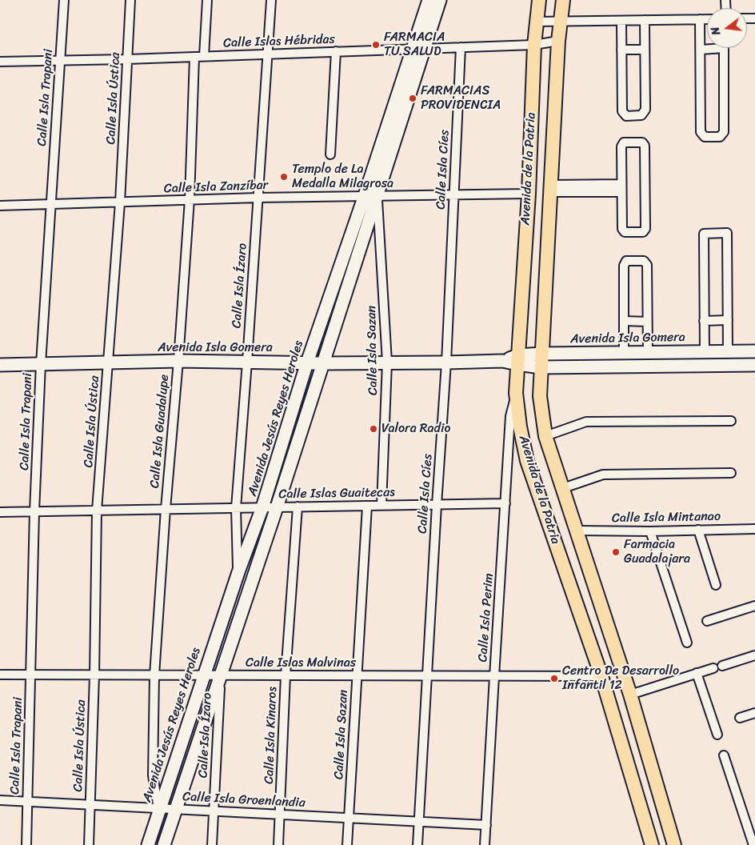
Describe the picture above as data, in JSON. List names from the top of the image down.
{
  "streets": {
    "main road": ["Avenida de la Patria"],
    "street": [
      "Calle Islas Hébridas",
      "Calle Isla Trapani",
      "Calle Isla Ústica",
      "Calle Isla Cíes",
      "Calle Isla Zanzíbar",
      "Calle Isla Ízaro",
      "Avenida Isla Gomera",
      "Calle Isla Sazan",
      "Avenida Jesús Reyes Heroles",
      "Calle Isla Guadalupe",
      "Calle Islas Guaitecas",
      "Calle Isla Mintanao",
      "Calle Isla Perim",
      "Calle Islas Malvinas",
      "Calle Isla Kinaros",
      "Calle Isla Groenlandia"
    ]
  },
  "crossings": [
    ["Calle Islas Hébridas", "Calle Isla Trapani"],
    ["Calle Islas Hébridas", "Calle Isla Ústica"],
    ["Calle Islas Hébridas", "Avenida de la Patria"],
    ["Calle Islas Hébridas", "Calle Isla Cíes"],
    ["Calle Islas Hébridas", "Calle Isla Ízaro"],
    ["Calle Islas Hébridas", "Avenida Jesús Reyes Heroles"],
    ["Calle Islas Hébridas", "Calle Isla Guadalupe"],
    ["Calle Isla Trapani", "Calle Isla Zanzíbar"],
    ["Calle Isla Trapani", "Avenida Isla Gomera"],
    ["Calle Isla Trapani", "Calle Islas Guaitecas"],
    ["Calle Isla Trapani", "Calle Islas Malvinas"],
    ["Calle Isla Trapani", "Calle Isla Groenlandia"],
    ["Calle Isla Ústica", "Calle Isla Zanzíbar"],
    ["Calle Isla Ústica", "Avenida Isla Gomera"],
    ["Calle Isla Ústica", "Calle Islas Guaitecas"],
    ["Calle Isla Ústica", "Calle Islas Malvinas"],
    ["Calle Isla Ústica", "Calle Isla Groenlandia"],
    ["Avenida de la Patria", "Calle Isla Zanzíbar"],
    ["Avenida de la Patria", "Avenida Isla Gomera"],
    ["Avenida de la Patria", "Calle Isla Mintanao"],
    ["Avenida de la Patria", "Calle Isla Perim"],
    ["Avenida de la Patria", "Calle Islas Malvinas"],
    ["Calle Isla Cíes", "Calle Isla Zanzíbar"],
    ["Calle Isla Cíes", "Avenida Isla Gomera"],
    ["Calle Isla Cíes", "Calle Islas Guaitecas"],
    ["Calle Isla Cíes", "Calle Islas Malvinas"],
    ["Calle Isla Cíes", "Calle Isla Groenlandia"],
    ["Calle Isla Zanzíbar", "Calle Isla Ízaro"],
    ["Calle Isla Zanzíbar", "Calle Isla Sazan"],
    ["Calle Isla Zanzíbar", "Avenida Jesús Reyes Heroles"],
    ["Calle Isla Zanzíbar", "Calle Isla Guadalupe"],
    ["Calle Isla Ízaro", "Avenida Isla Gomera"],
    ["Calle Isla Ízaro", "Avenida Jesús Reyes Heroles"],
    ["Calle Isla Ízaro", "Calle Islas Guaitecas"],
    ["Calle Isla Ízaro", "Calle Islas Malvinas"],
    ["Calle Isla Ízaro", "Calle Isla Groenlandia"],
    ["Avenida Isla Gomera", "Calle Isla Sazan"],
    ["Avenida Isla Gomera", "Avenida Jesús Reyes Heroles"],
    ["Avenida Isla Gomera", "Calle Isla Guadalupe"],
    ["Calle Isla Sazan", "Avenida Jesús Reyes Heroles"],
    ["Calle Isla Sazan", "Calle Islas Guaitecas"],
    ["Calle Isla Sazan", "Calle Islas Malvinas"],
    ["Calle Isla Sazan", "Calle Isla Groenlandia"],
    ["Avenida Jesús Reyes Heroles", "Calle Isla Guadalupe"],
    ["Avenida Jesús Reyes Heroles", "Calle Islas Guaitecas"],
    ["Avenida Jesús Reyes Heroles", "Calle Islas Malvinas"],
    ["Avenida Jesús Reyes Heroles", "Calle Isla Groenlandia"],
    ["Calle Isla Guadalupe", "Calle Islas Guaitecas"],
    ["Calle Isla Guadalupe", "Calle Islas Malvinas"],
    ["Calle Isla Guadalupe", "Calle Isla Groenlandia"],
    ["Calle Islas Guaitecas", "Calle Isla Perim"],
    ["Calle Islas Guaitecas", "Calle Isla Kinaros"],
    ["Calle Isla Perim", "Calle Islas Malvinas"],
    ["Calle Isla Perim", "Calle Isla Groenlandia"],
    ["Calle Islas Malvinas", "Calle Isla Kinaros"],
    ["Calle Isla Kinaros", "Calle Isla Groenlandia"]
  ],
  "places": [
    "FARMACIA TU SALUD",
    "FARMACIAS PROVIDENCIA",
    "Templo de La Medalla Milagrosa",
    "Valora Radio",
    "Farmacia Guadalajara",
    "Centro De Desarrollo Infantil 12"
  ],
  "north": "left"
}
